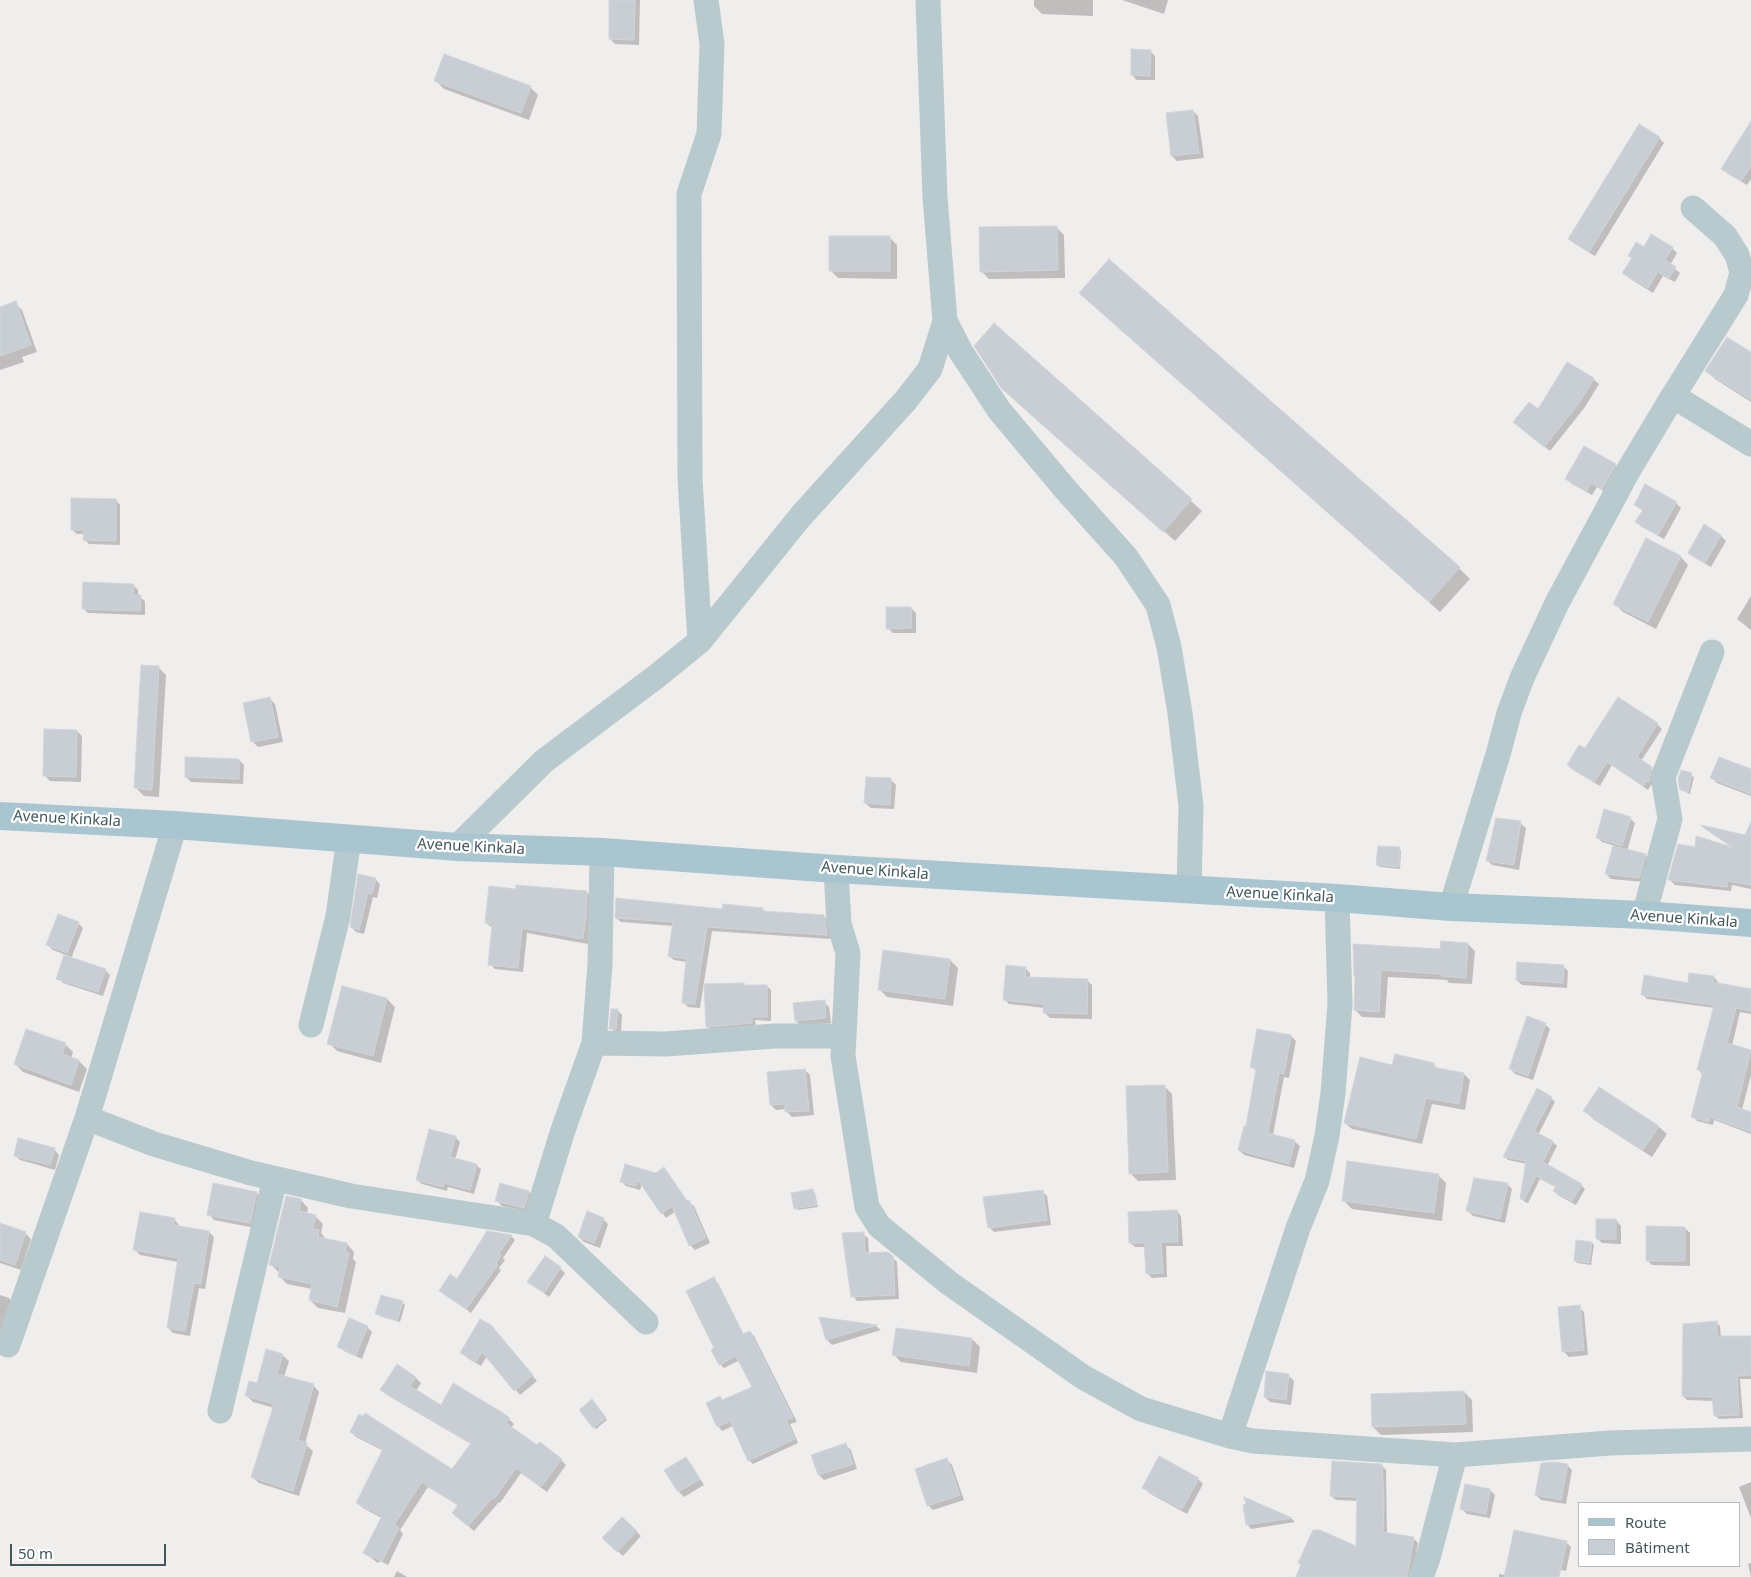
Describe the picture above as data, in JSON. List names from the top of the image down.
{
  "streets": {
    "main road": ["Avenue Kinkala"]
  },
  "legend": ["Route", "Bâtiment"],
  "scale_bar": "50 m"
}
